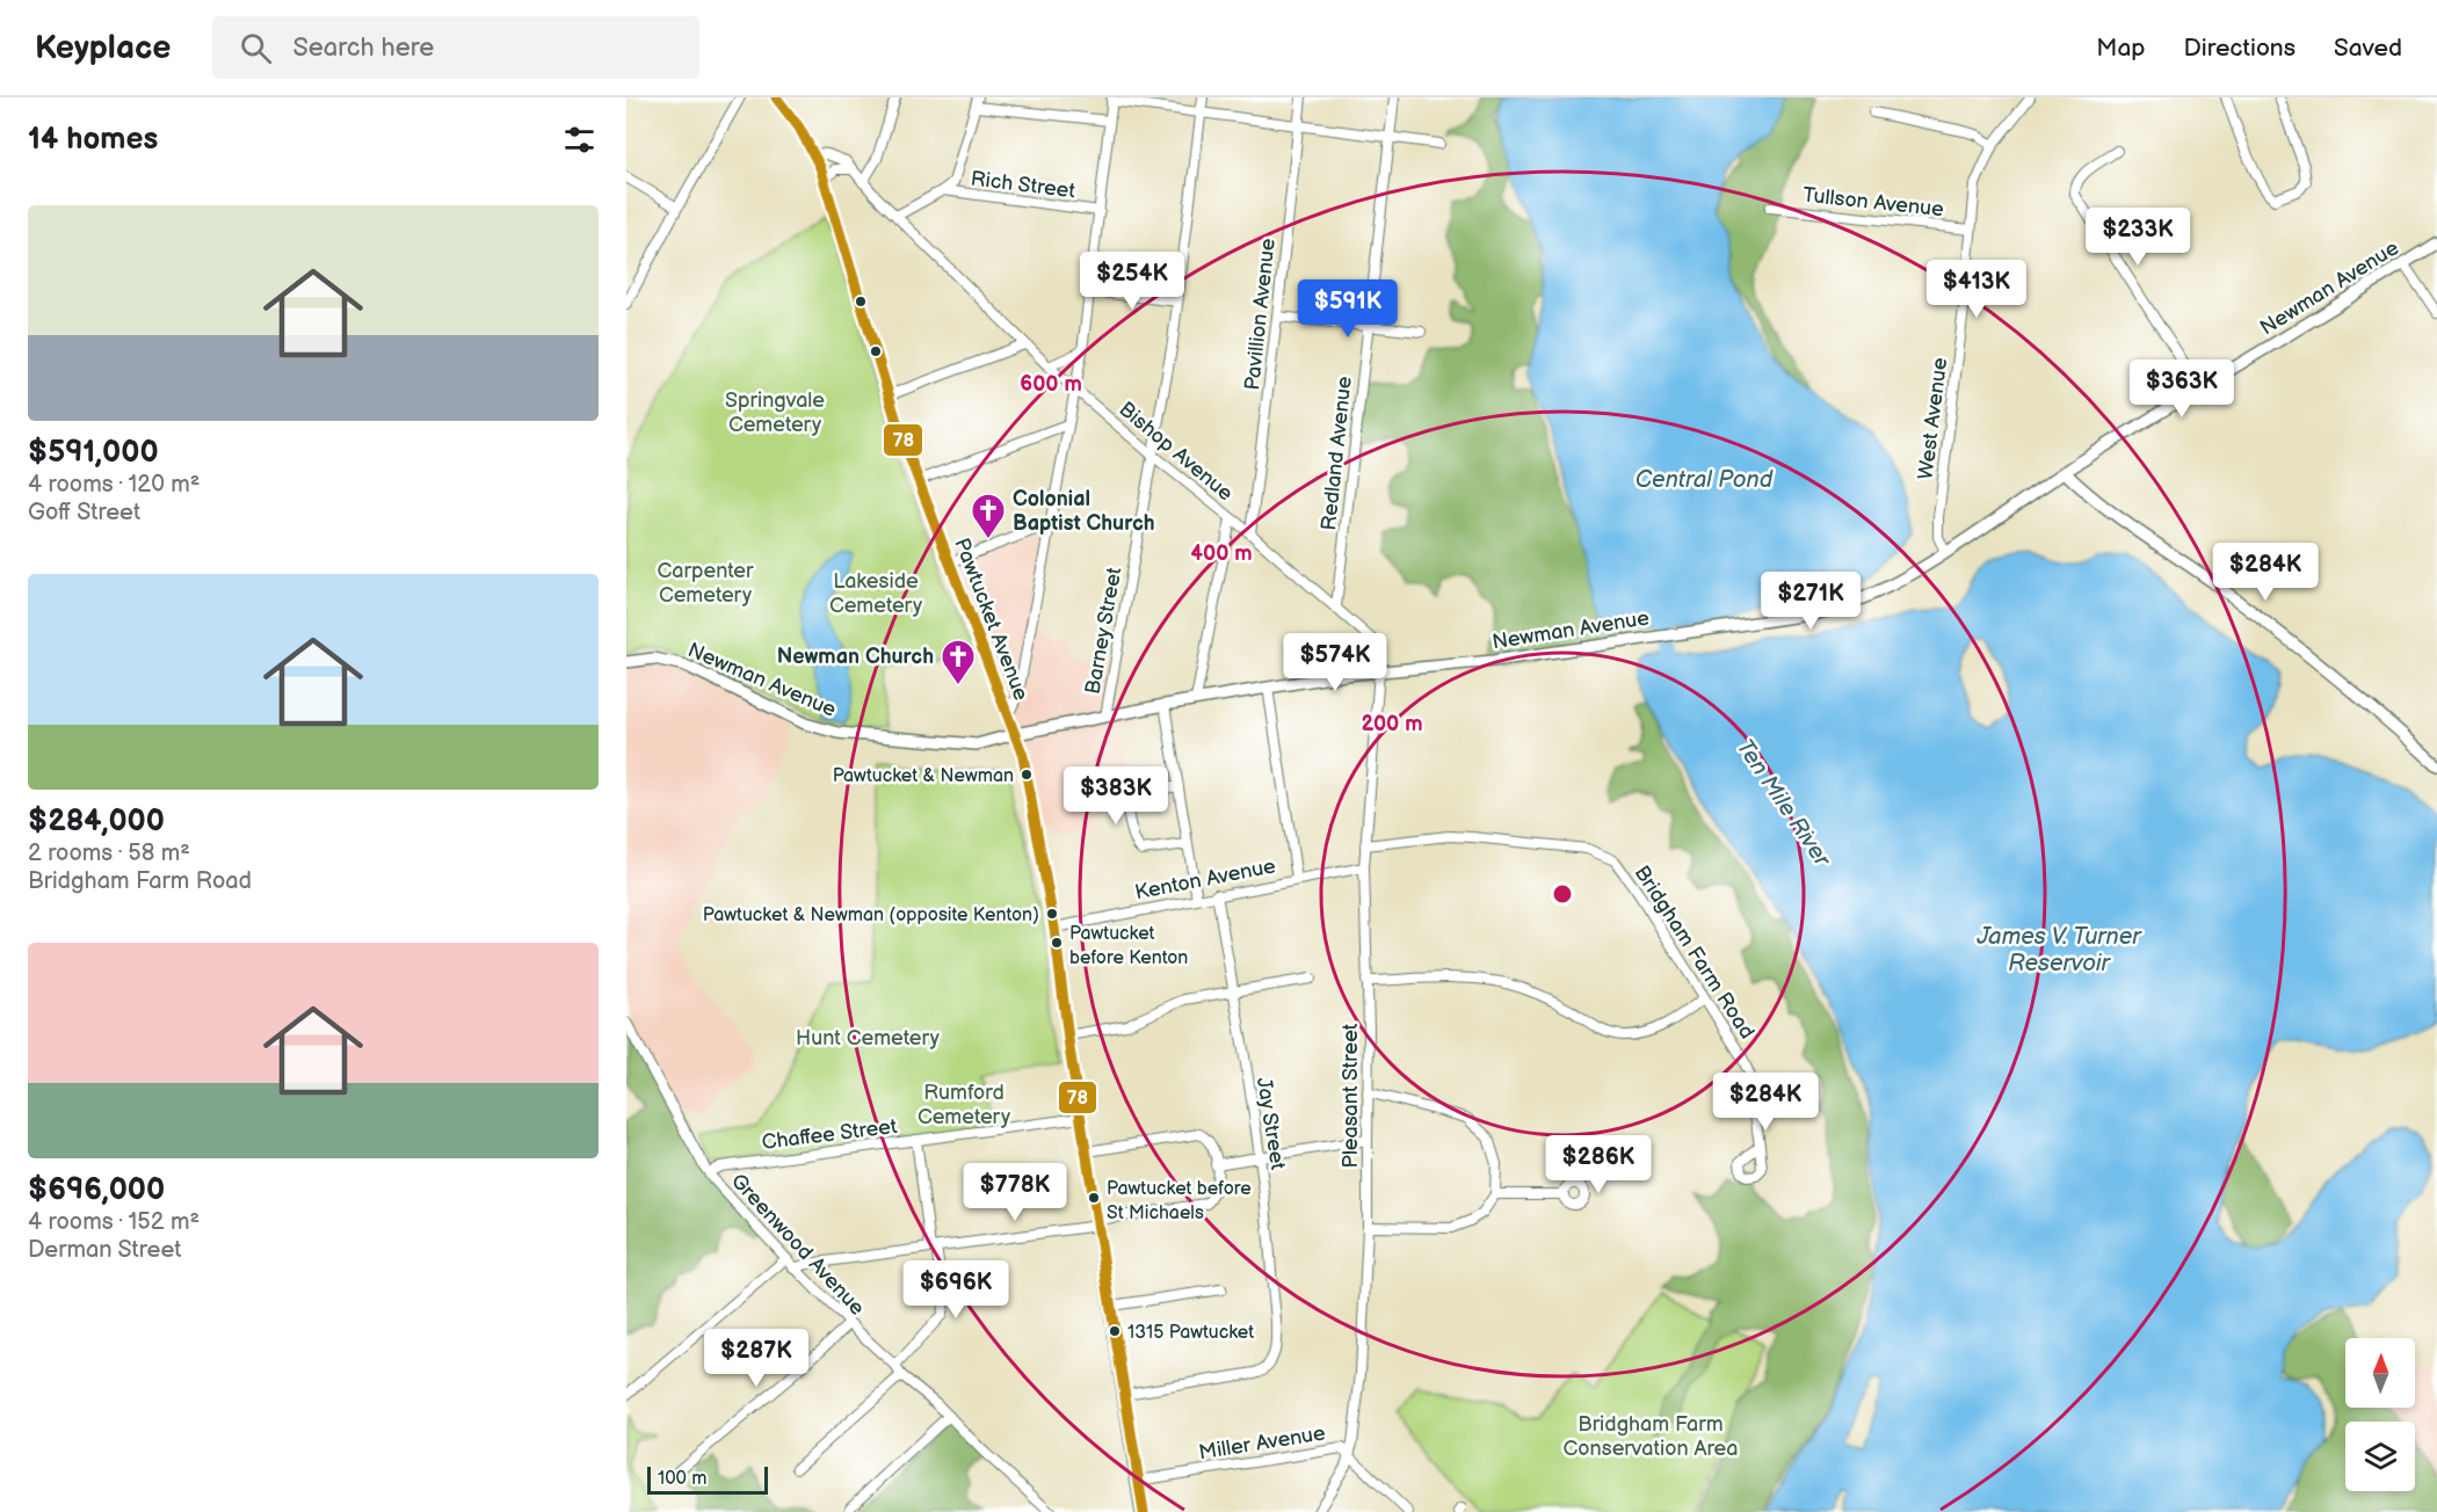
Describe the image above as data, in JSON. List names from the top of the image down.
{
  "streets": {
    "main road": ["Newman Avenue", "Pawtucket Avenue"],
    "street": [
      "Rich Street",
      "Tullson Avenue",
      "Pavillion Avenue",
      "West Avenue",
      "Bishop Avenue",
      "Redland Avenue",
      "Barney Street",
      "Kenton Avenue",
      "Bridgham Farm Road",
      "Pleasant Street",
      "Jay Street",
      "Chaffee Street",
      "Greenwood Avenue",
      "Miller Avenue"
    ]
  },
  "crossings": [
    ["Tullson Avenue", "West Avenue"],
    ["Newman Avenue", "West Avenue"],
    ["Newman Avenue", "Bishop Avenue"],
    ["Newman Avenue", "Pawtucket Avenue"],
    ["Newman Avenue", "Barney Street"],
    ["Newman Avenue", "Pleasant Street"],
    ["Pavillion Avenue", "Bishop Avenue"],
    ["Bishop Avenue", "Redland Avenue"],
    ["Bishop Avenue", "Pawtucket Avenue"],
    ["Bishop Avenue", "Barney Street"],
    ["Bishop Avenue", "Pleasant Street"],
    ["Pawtucket Avenue", "Kenton Avenue"],
    ["Pawtucket Avenue", "Jay Street"],
    ["Pawtucket Avenue", "Chaffee Street"],
    ["Pawtucket Avenue", "Miller Avenue"],
    ["Kenton Avenue", "Pleasant Street"],
    ["Kenton Avenue", "Jay Street"],
    ["Bridgham Farm Road", "Pleasant Street"],
    ["Pleasant Street", "Miller Avenue"],
    ["Chaffee Street", "Greenwood Avenue"]
  ],
  "water": ["Central Pond", "Ten Mile River", "James V. Turner Reservoir"],
  "parks": [
    "Springvale Cemetery",
    "Carpenter Cemetery",
    "Lakeside Cemetery",
    "Hunt Cemetery",
    "Rumford Cemetery",
    "Bridgham Farm Conservation Area"
  ],
  "places": {
    "church": ["Colonial Baptist Church", "Newman Church"],
    "other": [
      "Pawtucket & Newman",
      "Pawtucket & Newman (opposite Kenton)",
      "Pawtucket before Kenton",
      "Pawtucket before St Michaels",
      "1315 Pawtucket"
    ]
  },
  "lines": ["transit line 78"],
  "scale_bar": "100 m",
  "north": "top",
  "page": {
    "header": "Keyplace",
    "search": "Search here",
    "nav": ["Map", "Directions", "Saved"],
    "heading": "14 homes",
    "list": [
      {
        "name": "$591,000",
        "note": "4 rooms · 120 m² · Goff Street"
      },
      {
        "name": "$284,000",
        "note": "2 rooms · 58 m² · Bridgham Farm Road"
      },
      {
        "name": "$696,000",
        "note": "4 rooms · 152 m² · Derman Street"
      }
    ],
    "price": [
      "$233K",
      "$254K",
      "$413K",
      "$591K",
      "$363K",
      "$284K",
      "$271K",
      "$574K",
      "$383K",
      "$284K",
      "$286K",
      "$778K",
      "$696K",
      "$287K"
    ],
    "scale": "100 m"
  },
  "rings": ["600 m", "400 m", "200 m"]
}
